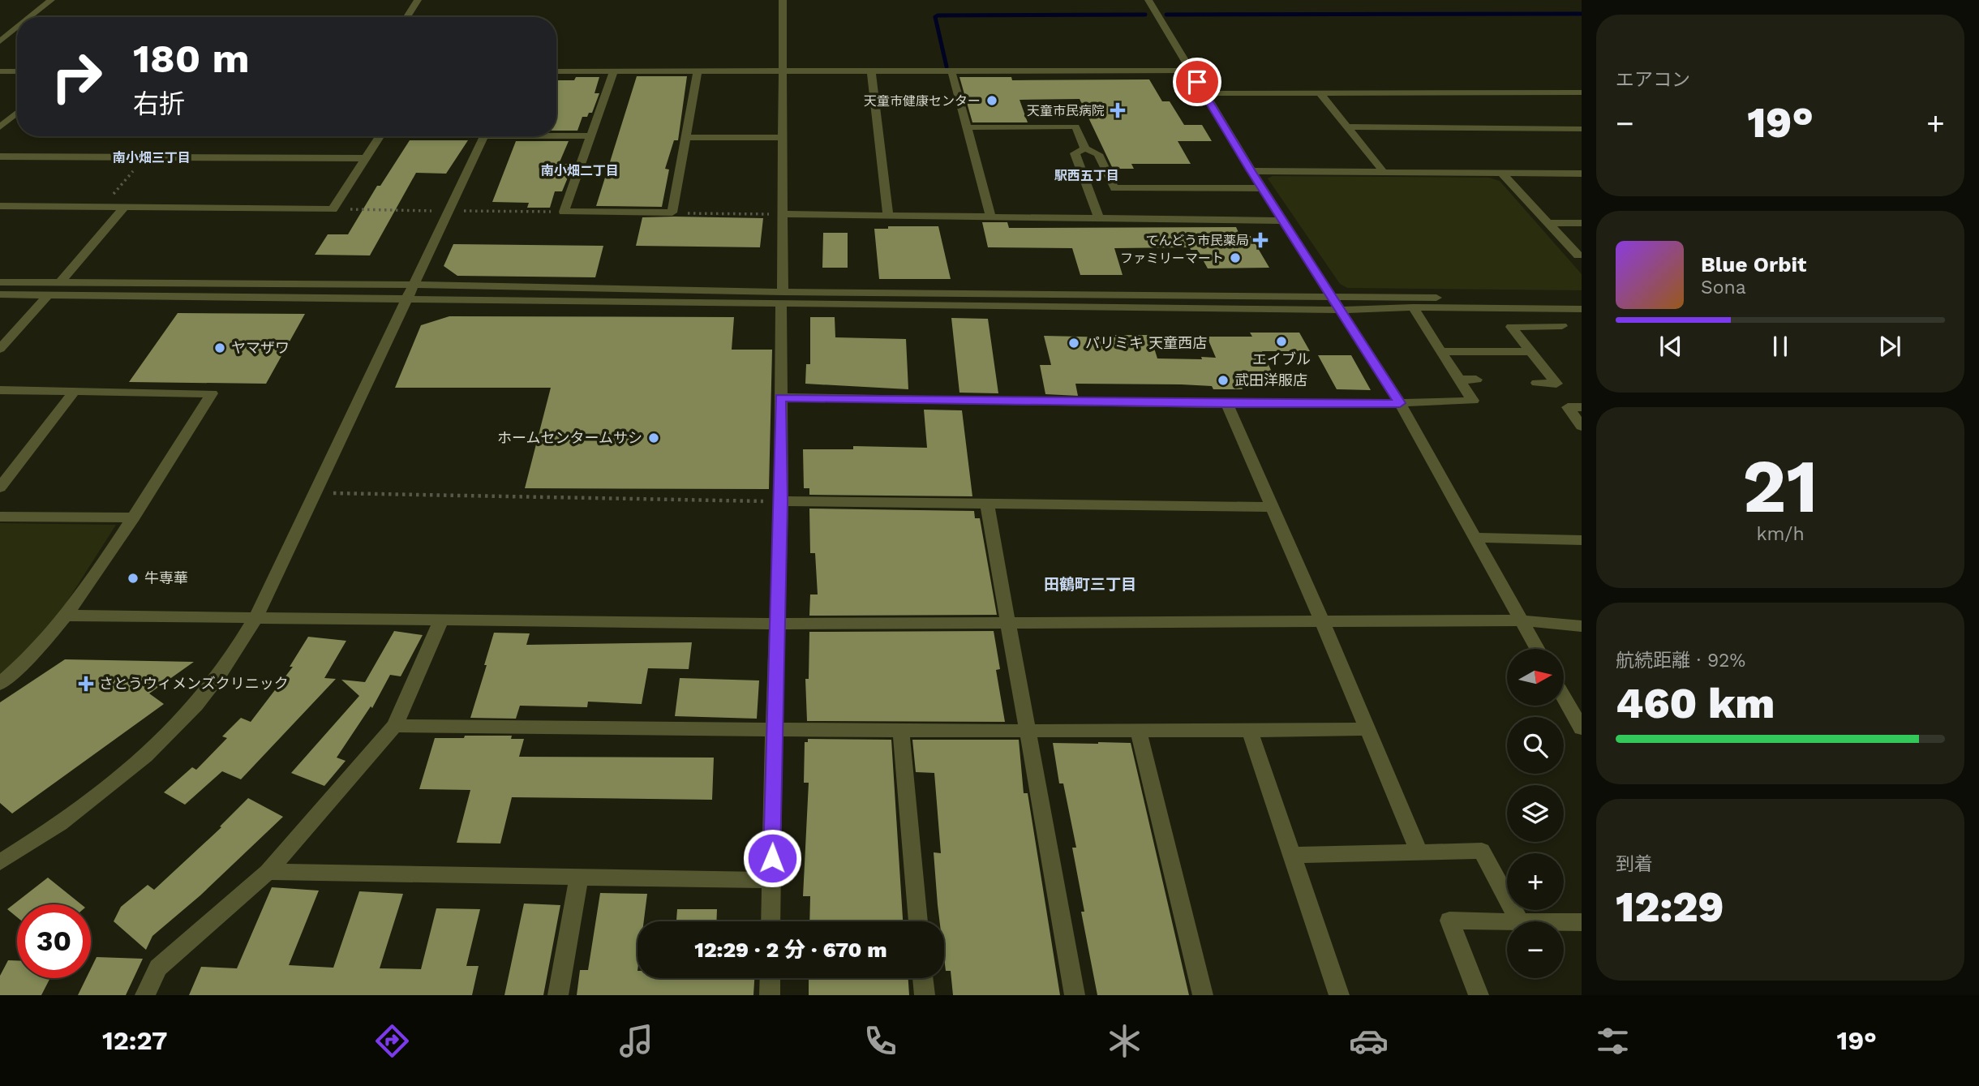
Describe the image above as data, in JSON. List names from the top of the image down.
{
  "districts": [
    "南小畑三丁目",
    "南小畑二丁目",
    "駅西五丁目",
    "田鶴町三丁目"
  ],
  "places": {
    "other": [
      "天童市健康センター",
      "ファミリーマート",
      "エイブル",
      "パリミキ 天童西店",
      "ヤマザワ",
      "武田洋服店",
      "ホームセンタームサシ",
      "牛専華"
    ],
    "health": ["天童市民病院", "てんどう市民薬局", "さとうウィメンズクリニック"]
  },
  "north": "right",
  "page": {
    "tile": [
      "エアコン",
      ["21", "km/h"],
      ["航続距離 · 92%", "460 km"],
      ["到着", "12:29"]
    ],
    "turn": ["180 m", "右折"],
    "heat": ["−", "19°", "+"],
    "song": ["Blue Orbit", "Sona"],
    "map_buttons": ["+", "−"],
    "limit": "30",
    "trip": "12:29 · 2 分 · 670 m",
    "tabs": ["12:27", "19°"]
  }
}
